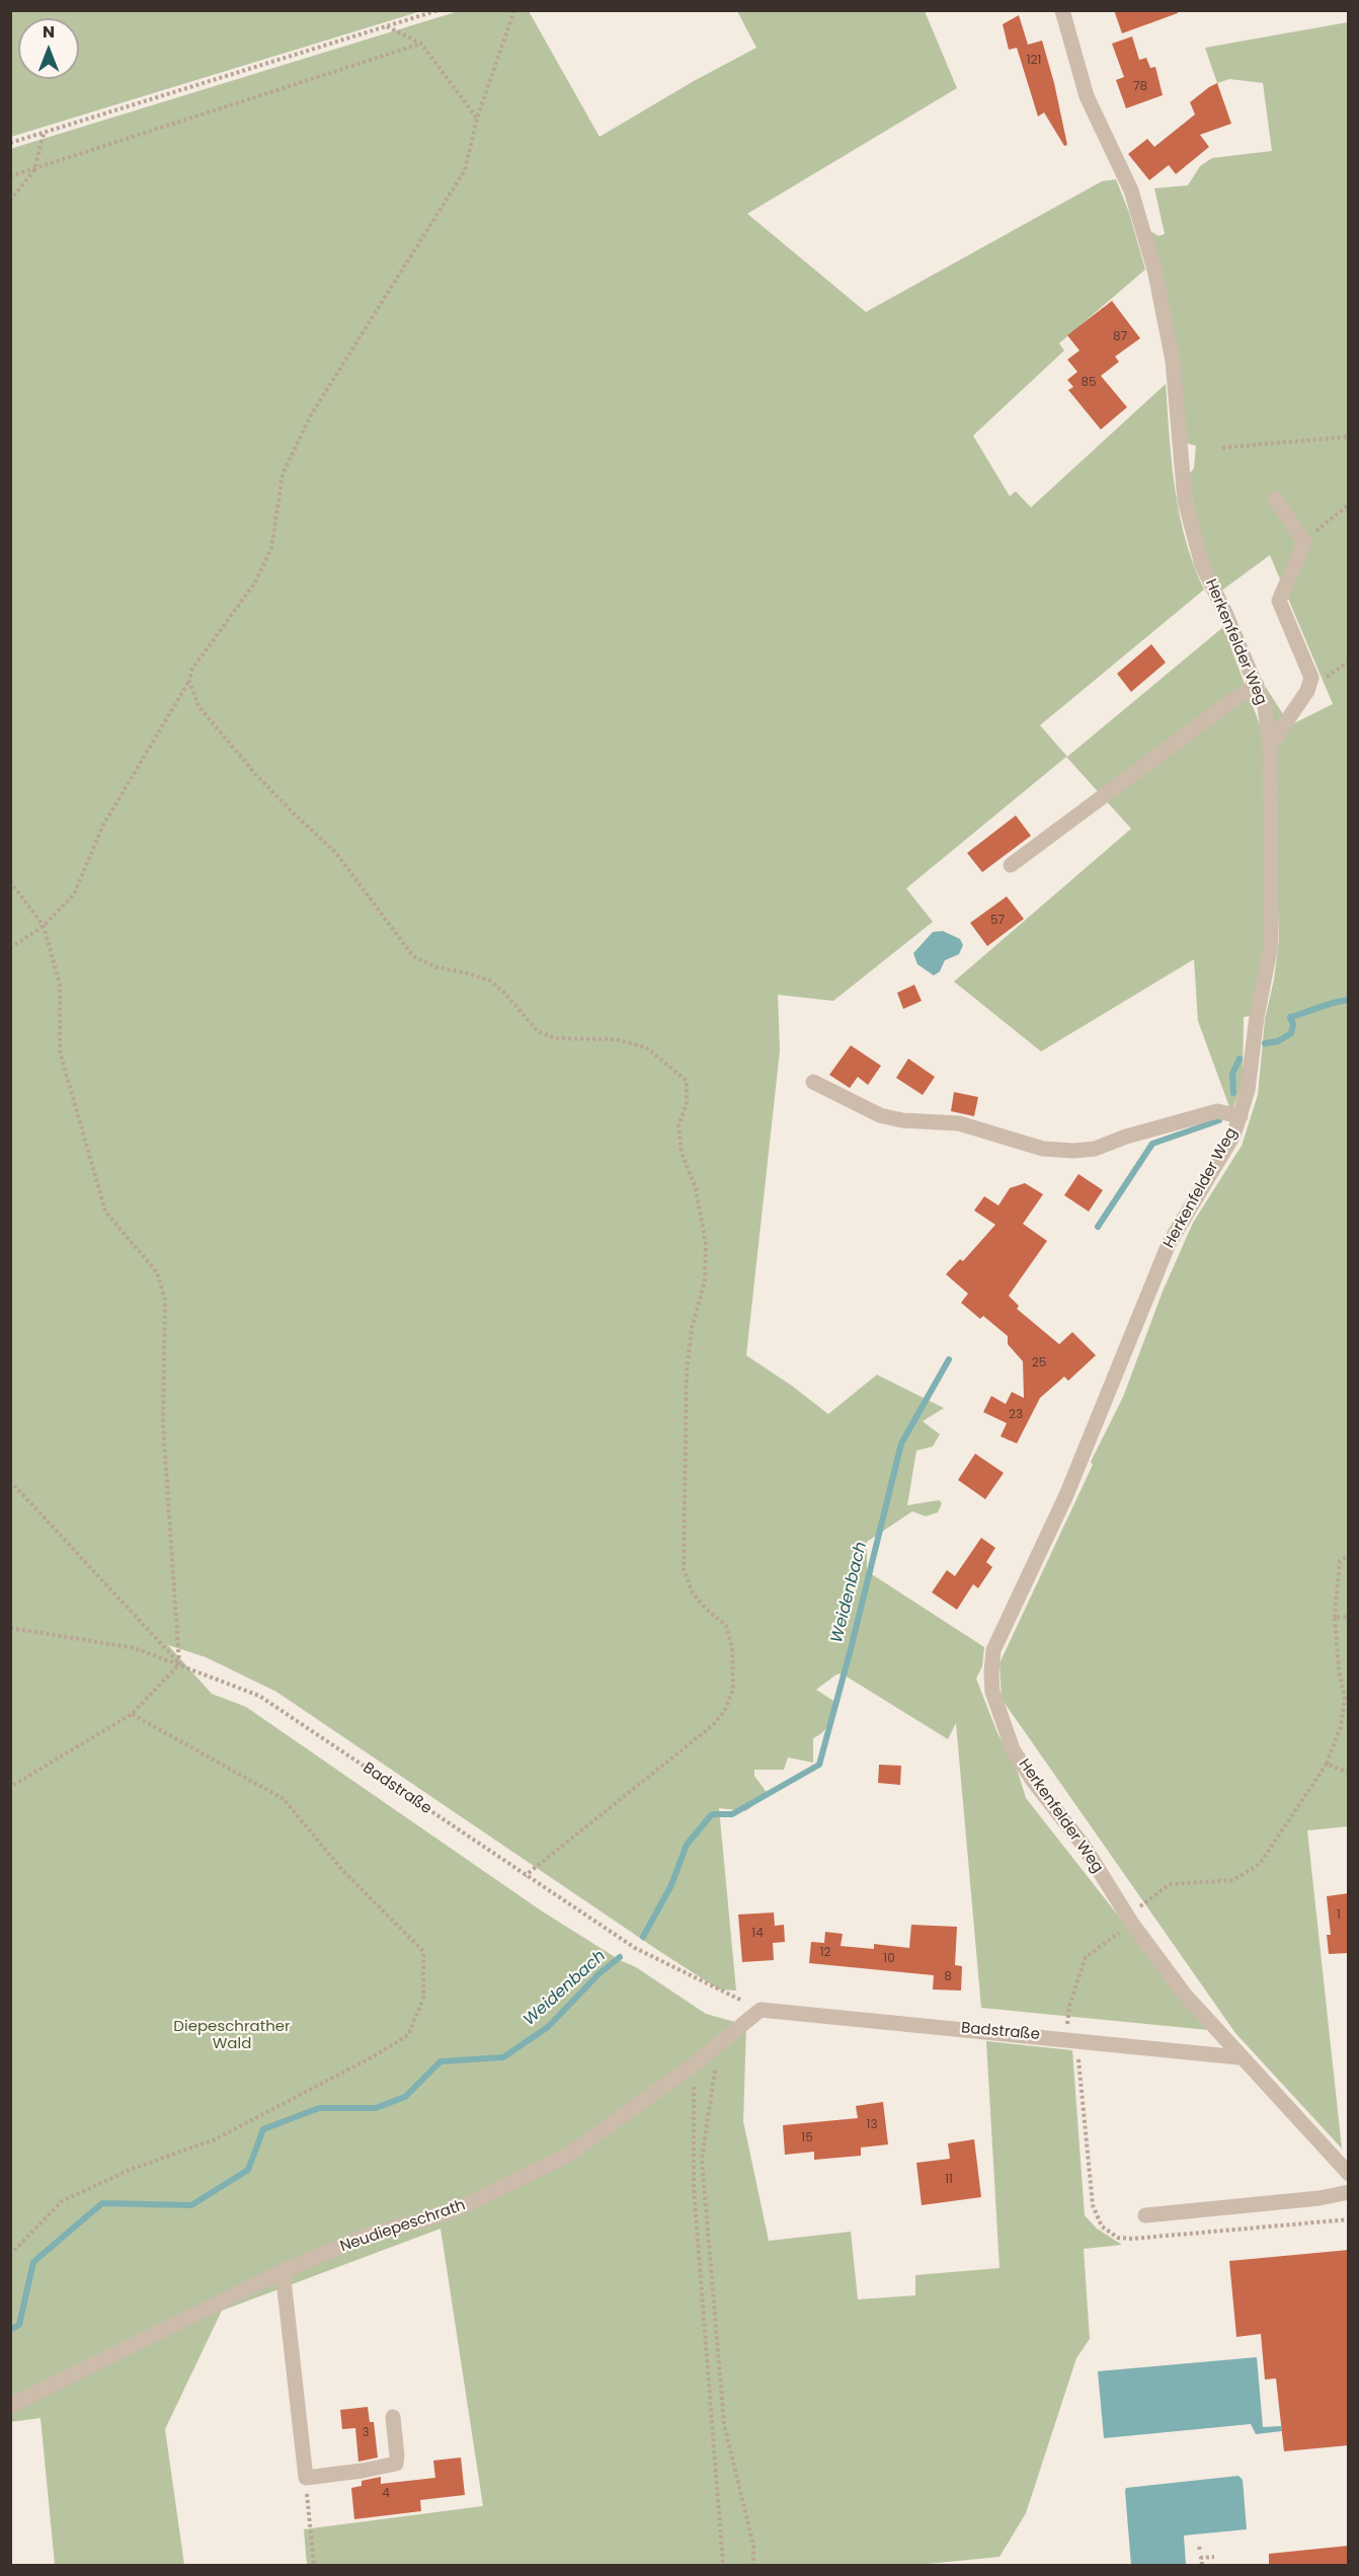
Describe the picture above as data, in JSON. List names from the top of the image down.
{
  "streets": {
    "street": ["Herkenfelder Weg", "Badstraße", "Neudiepeschrath"]
  },
  "crossings": [
    ["Herkenfelder Weg", "Badstraße"]
  ],
  "water": ["Weidenbach"],
  "parks": ["Diepeschrather Wald"],
  "house_numbers": [
    "121",
    "78",
    "87",
    "85",
    "57",
    "25",
    "23",
    "1",
    "14",
    "12",
    "10",
    "8",
    "13",
    "15",
    "11",
    "3",
    "4"
  ],
  "north": "top"
}
